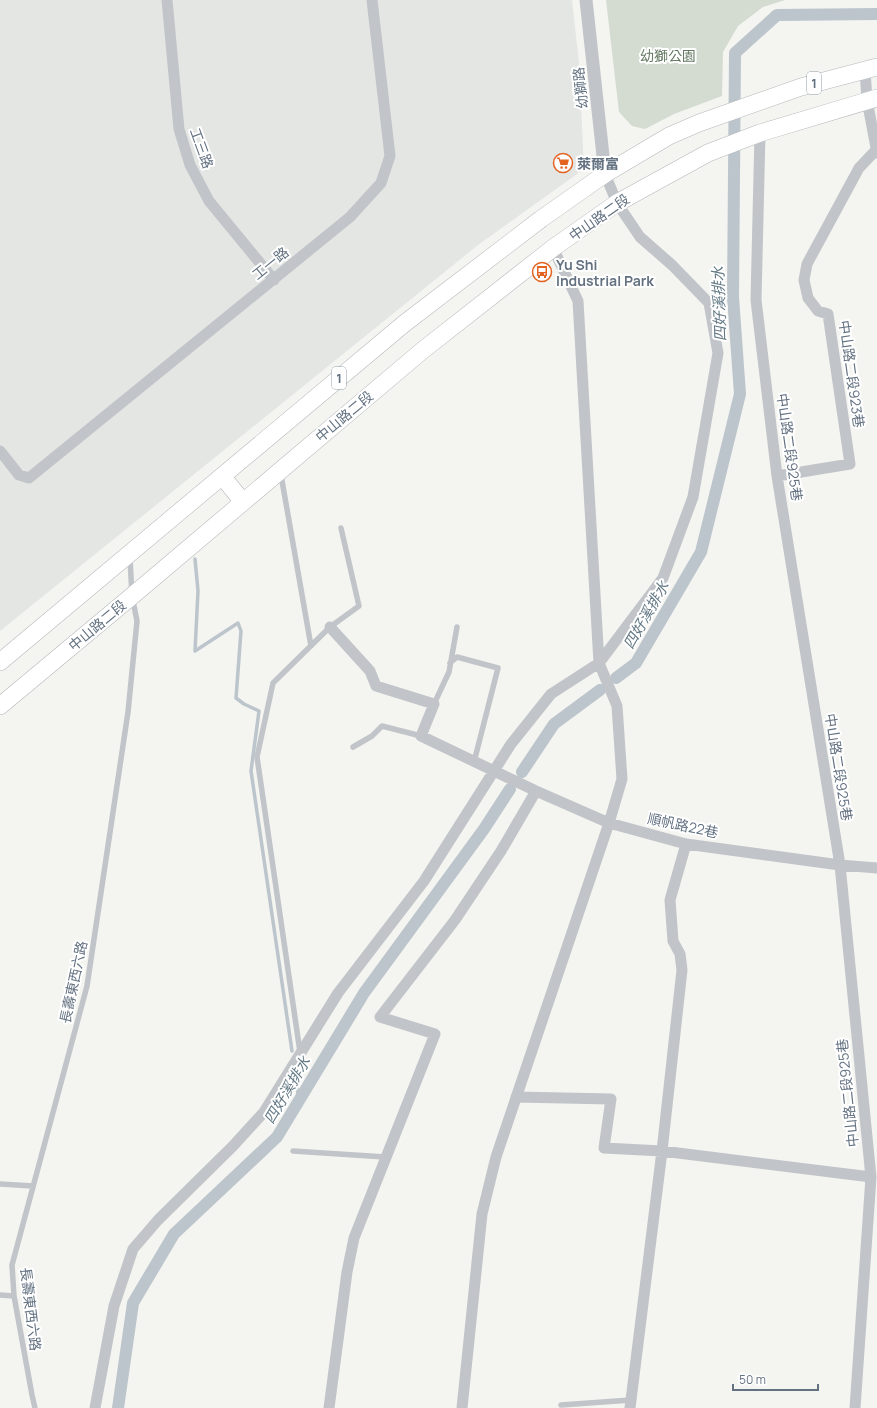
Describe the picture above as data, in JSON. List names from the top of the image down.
{
  "streets": {
    "main road": ["1", "中山路二段"],
    "street": [
      "幼獅路",
      "工三路",
      "工一路",
      "中山路二段923巷",
      "中山路二段925巷",
      "順帆路22巷"
    ],
    "lane": ["長壽東西六路"]
  },
  "crossings": [
    ["1", "幼獅路"],
    ["1", "中山路二段"],
    ["1", "中山路二段925巷"],
    ["1", "長壽東西六路"],
    ["工三路", "工一路"],
    ["中山路二段", "中山路二段925巷"],
    ["中山路二段", "長壽東西六路"],
    ["中山路二段923巷", "中山路二段925巷"],
    ["中山路二段925巷", "順帆路22巷"]
  ],
  "water": ["四好溪排水"],
  "parks": ["幼獅公園"],
  "places": {
    "supermarket": ["萊爾富"],
    "bus stop": ["Yu Shi Industrial Park"]
  },
  "scale_bar": "50 m"
}
